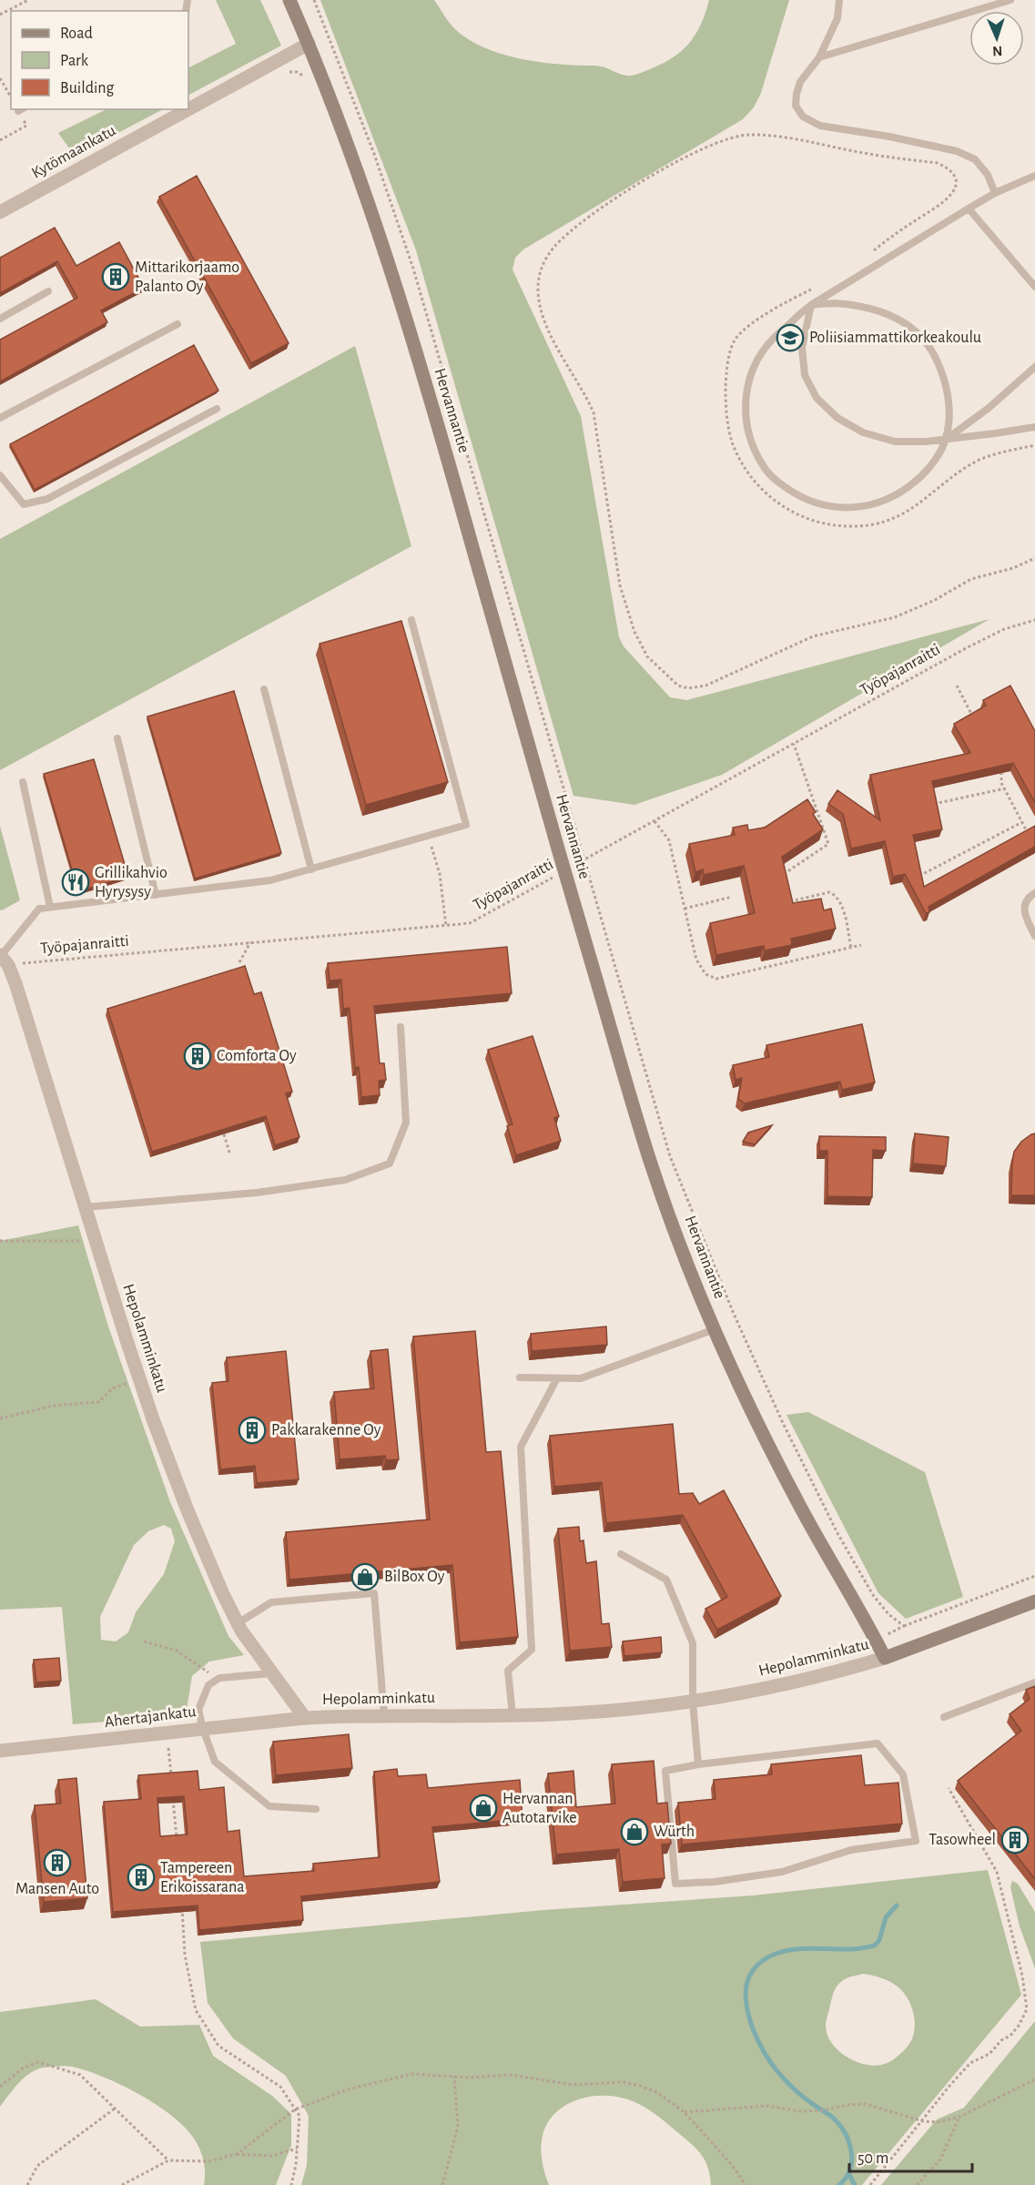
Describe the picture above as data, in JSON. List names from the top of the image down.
{
  "streets": {
    "main road": ["Hervannantie", "Hepolamminkatu"],
    "street": ["Kytömaankatu", "Ahertajankatu"],
    "path": ["Työpajanraitti"]
  },
  "crossings": [
    ["Kytömaankatu", "Hervannantie"],
    ["Hervannantie", "Työpajanraitti"],
    ["Hervannantie", "Hepolamminkatu"],
    ["Työpajanraitti", "Hepolamminkatu"],
    ["Hepolamminkatu", "Ahertajankatu"]
  ],
  "places": {
    "building": [
      "Mittarikorjaamo Palanto Oy",
      "Comforta Oy",
      "Pakkarakenne Oy",
      "Tasowheel",
      "Mansen Auto",
      "Tampereen Erikoissarana"
    ],
    "school or university": ["Poliisiammattikorkeakoulu"],
    "restaurant": ["Grillikahvio Hyrysysy"],
    "shop": ["BilBox Oy", "Hervannan Autotarvike", "Würth"]
  },
  "legend": ["Road", "Park", "Building"],
  "scale_bar": "50 m",
  "north": "bottom"
}
